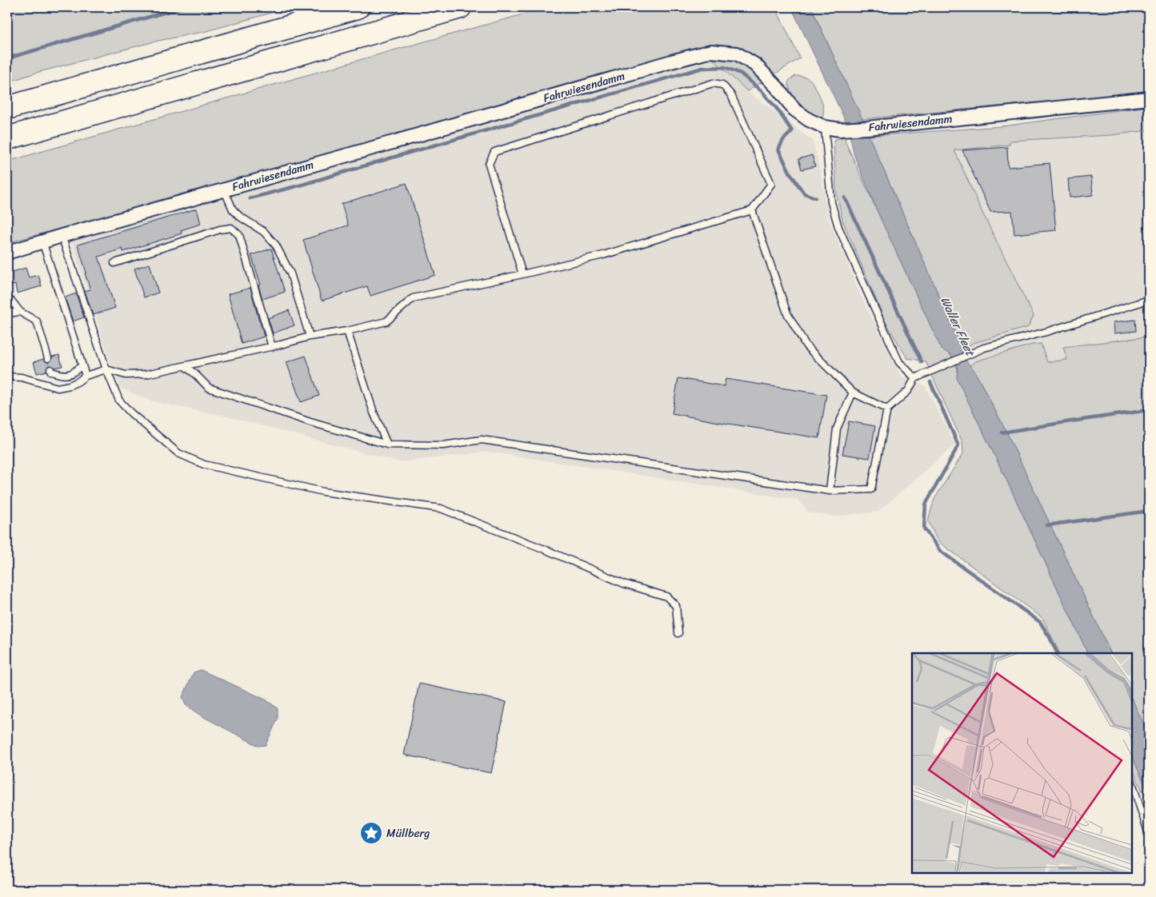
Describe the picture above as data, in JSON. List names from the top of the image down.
{
  "streets": {
    "street": ["Fahrwiesendamm"]
  },
  "water": ["Waller Fleet"],
  "places": {
    "place": ["Müllberg"]
  }
}
